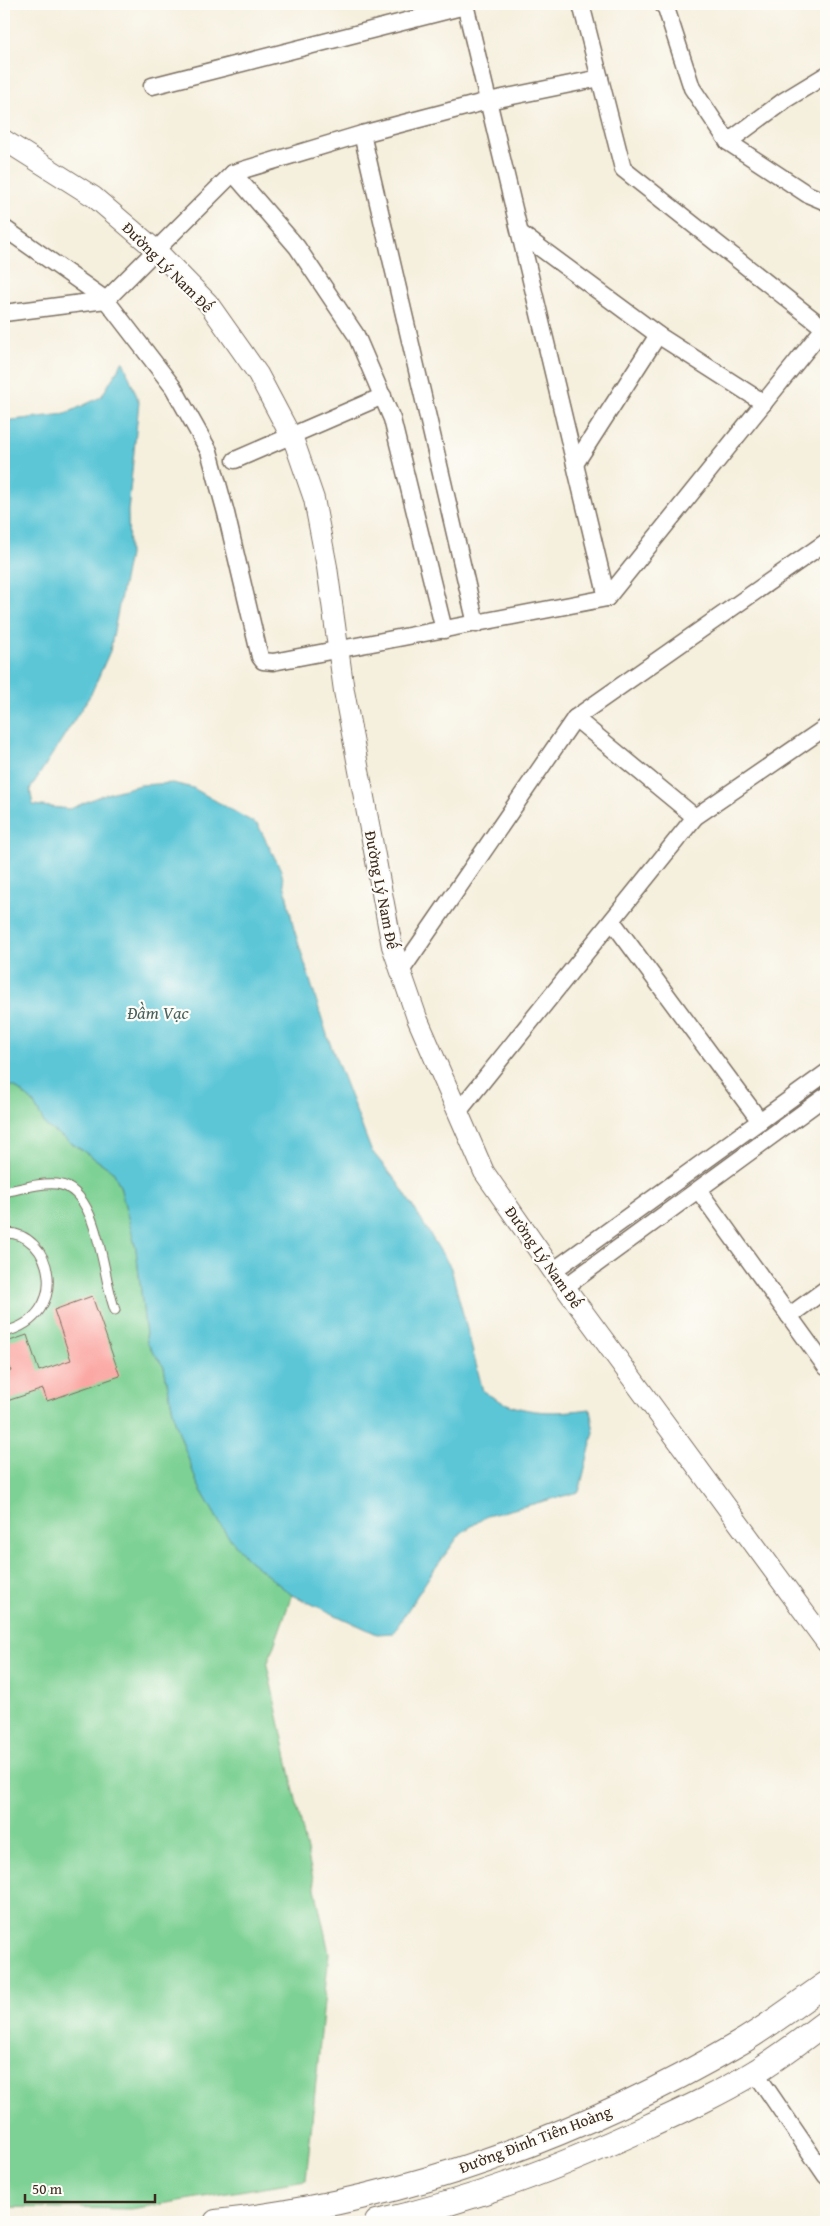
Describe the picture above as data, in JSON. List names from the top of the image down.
{
  "streets": {
    "main road": ["Đường Đinh Tiên Hoàng"],
    "street": ["Đường Lý Nam Đế"]
  },
  "water": ["Đầm Vạc"],
  "scale_bar": "50 m"
}
